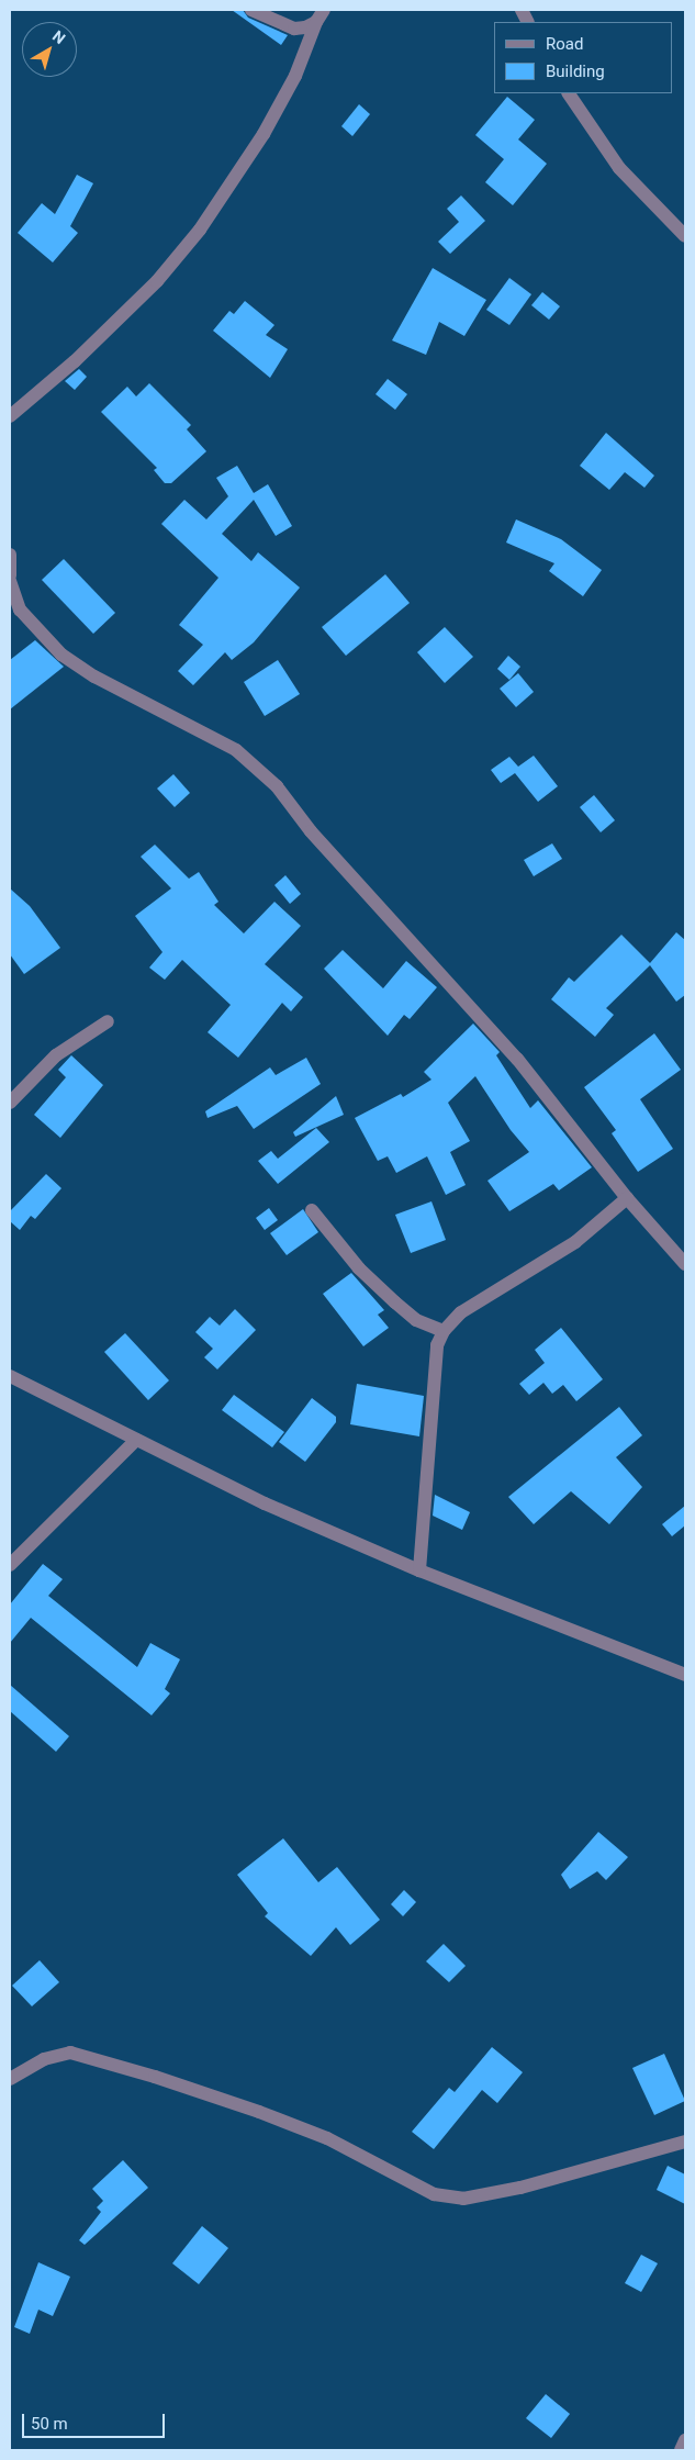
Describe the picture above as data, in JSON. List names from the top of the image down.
{
  "legend": ["Road", "Building"],
  "scale_bar": "50 m",
  "north": "top right"
}
